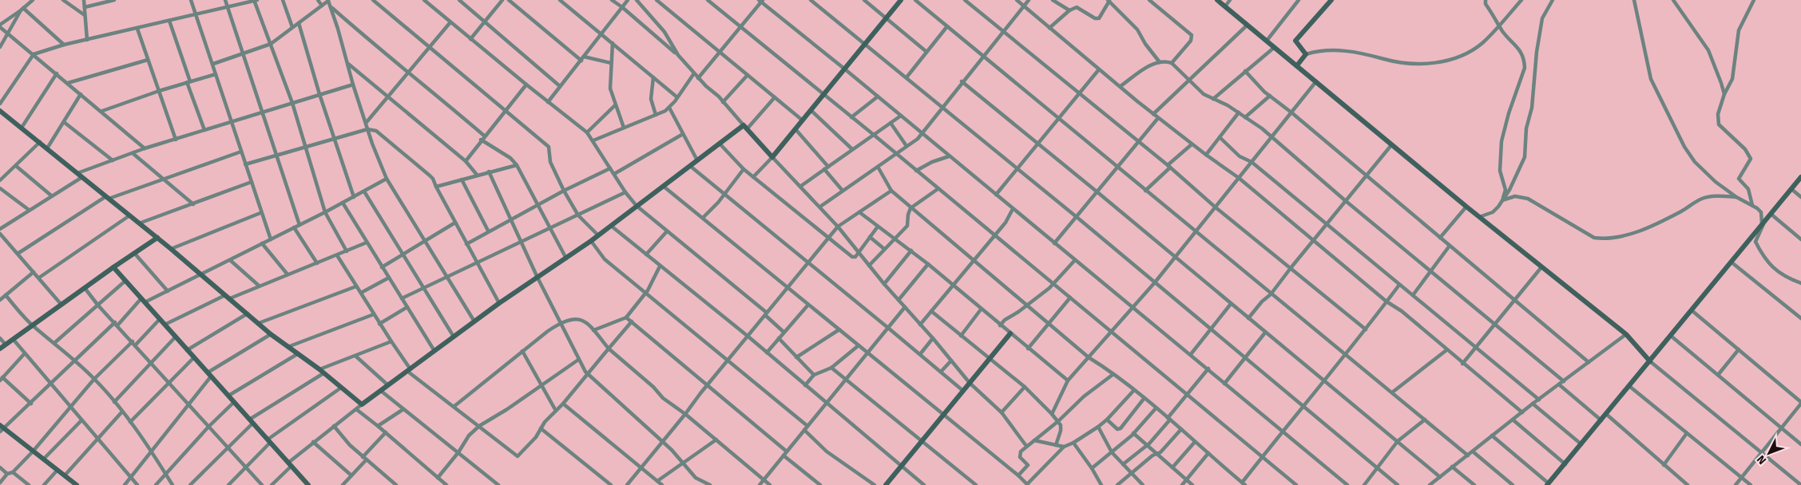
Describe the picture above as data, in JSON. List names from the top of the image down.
{
  "north": "bottom left"
}
